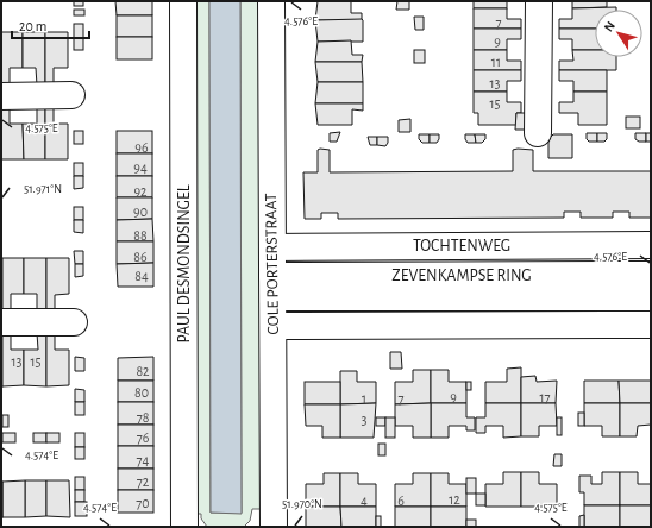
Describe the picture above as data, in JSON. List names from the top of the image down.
{
  "streets": {
    "street": [
      "TOCHTENWEG",
      "PAUL DESMONDSINGEL",
      "COLE PORTERSTRAAT",
      "ZEVENKAMPSE RING"
    ]
  },
  "crossings": [
    ["TOCHTENWEG", "COLE PORTERSTRAAT"],
    ["COLE PORTERSTRAAT", "ZEVENKAMPSE RING"]
  ],
  "house_numbers": [
    "7",
    "9",
    "11",
    "13",
    "15",
    "96",
    "94",
    "92",
    "90",
    "88",
    "86",
    "84",
    "13",
    "15",
    "82",
    "80",
    "9",
    "17",
    "1",
    "7",
    "78",
    "3",
    "76",
    "74",
    "72",
    "12",
    "4",
    "6",
    "70"
  ],
  "scale_bar": "20 m",
  "north": "top left",
  "coordinates": [
    "4.576°E",
    "4.575°E",
    "51.971°N",
    "4.574°E",
    "51.970°N"
  ]
}
